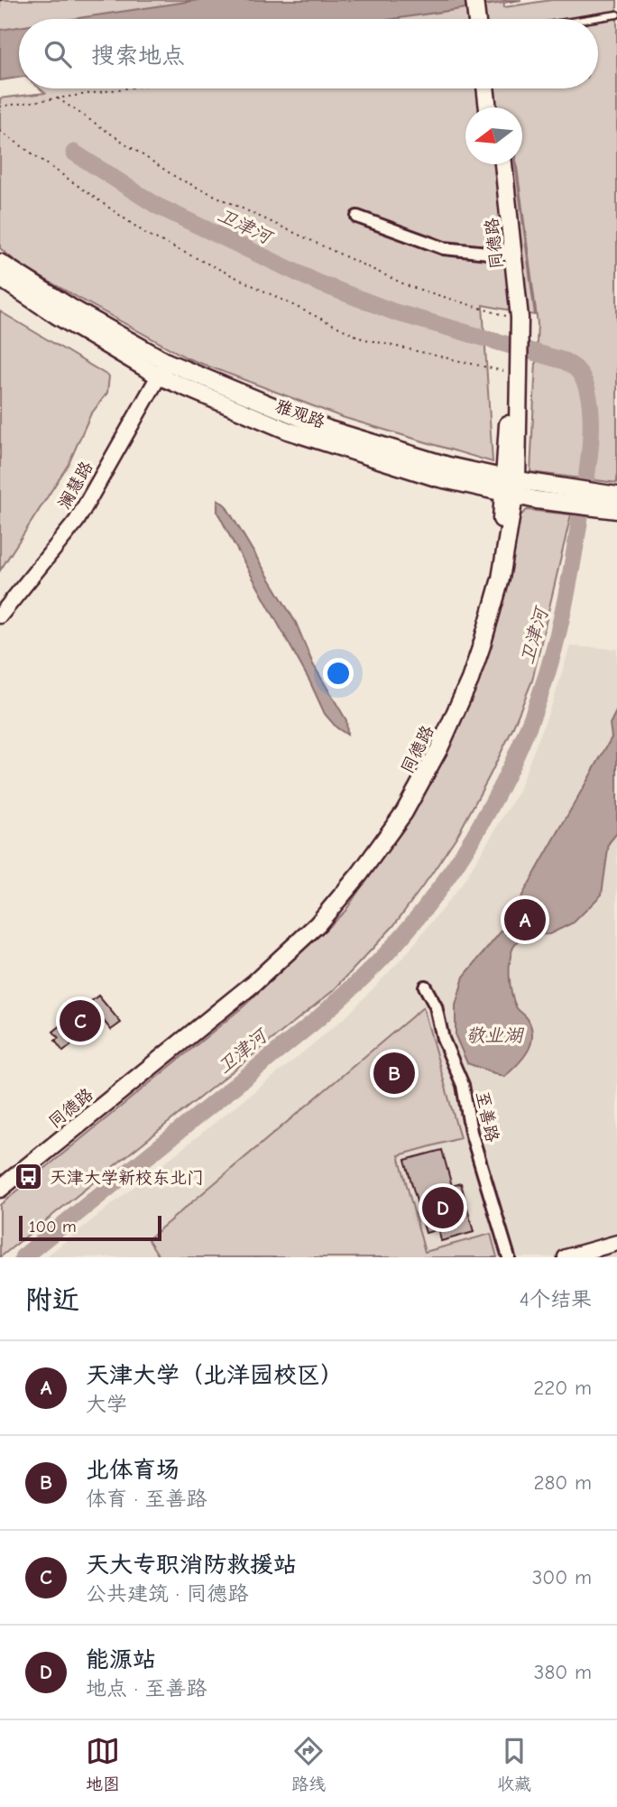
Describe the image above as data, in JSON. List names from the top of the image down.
{
  "streets": {
    "main road": ["同德路", "雅观路"],
    "street": ["澜慧路", "至善路"]
  },
  "crossings": [
    ["同德路", "雅观路"],
    ["雅观路", "澜慧路"]
  ],
  "water": ["卫津河", "敬业湖"],
  "places": {
    "bus stop": ["天津大学新校东北门"]
  },
  "scale_bar": "100 m",
  "north": "left",
  "page": {
    "search": "搜索地点",
    "pins": [
      "A",
      "C",
      "B",
      "D"
    ],
    "scale": "100 m",
    "heading": ["附近", "4个结果"],
    "list": [
      {
        "mark": "A",
        "name": "天津大学（北洋园校区）",
        "note": "大学",
        "value": "220 m"
      },
      {
        "mark": "B",
        "name": "北体育场",
        "note": "体育 · 至善路",
        "value": "280 m"
      },
      {
        "mark": "C",
        "name": "天大专职消防救援站",
        "note": "公共建筑 · 同德路",
        "value": "300 m"
      },
      {
        "mark": "D",
        "name": "能源站",
        "note": "地点 · 至善路",
        "value": "380 m"
      }
    ],
    "nav": ["地图", "路线", "收藏"]
  }
}
